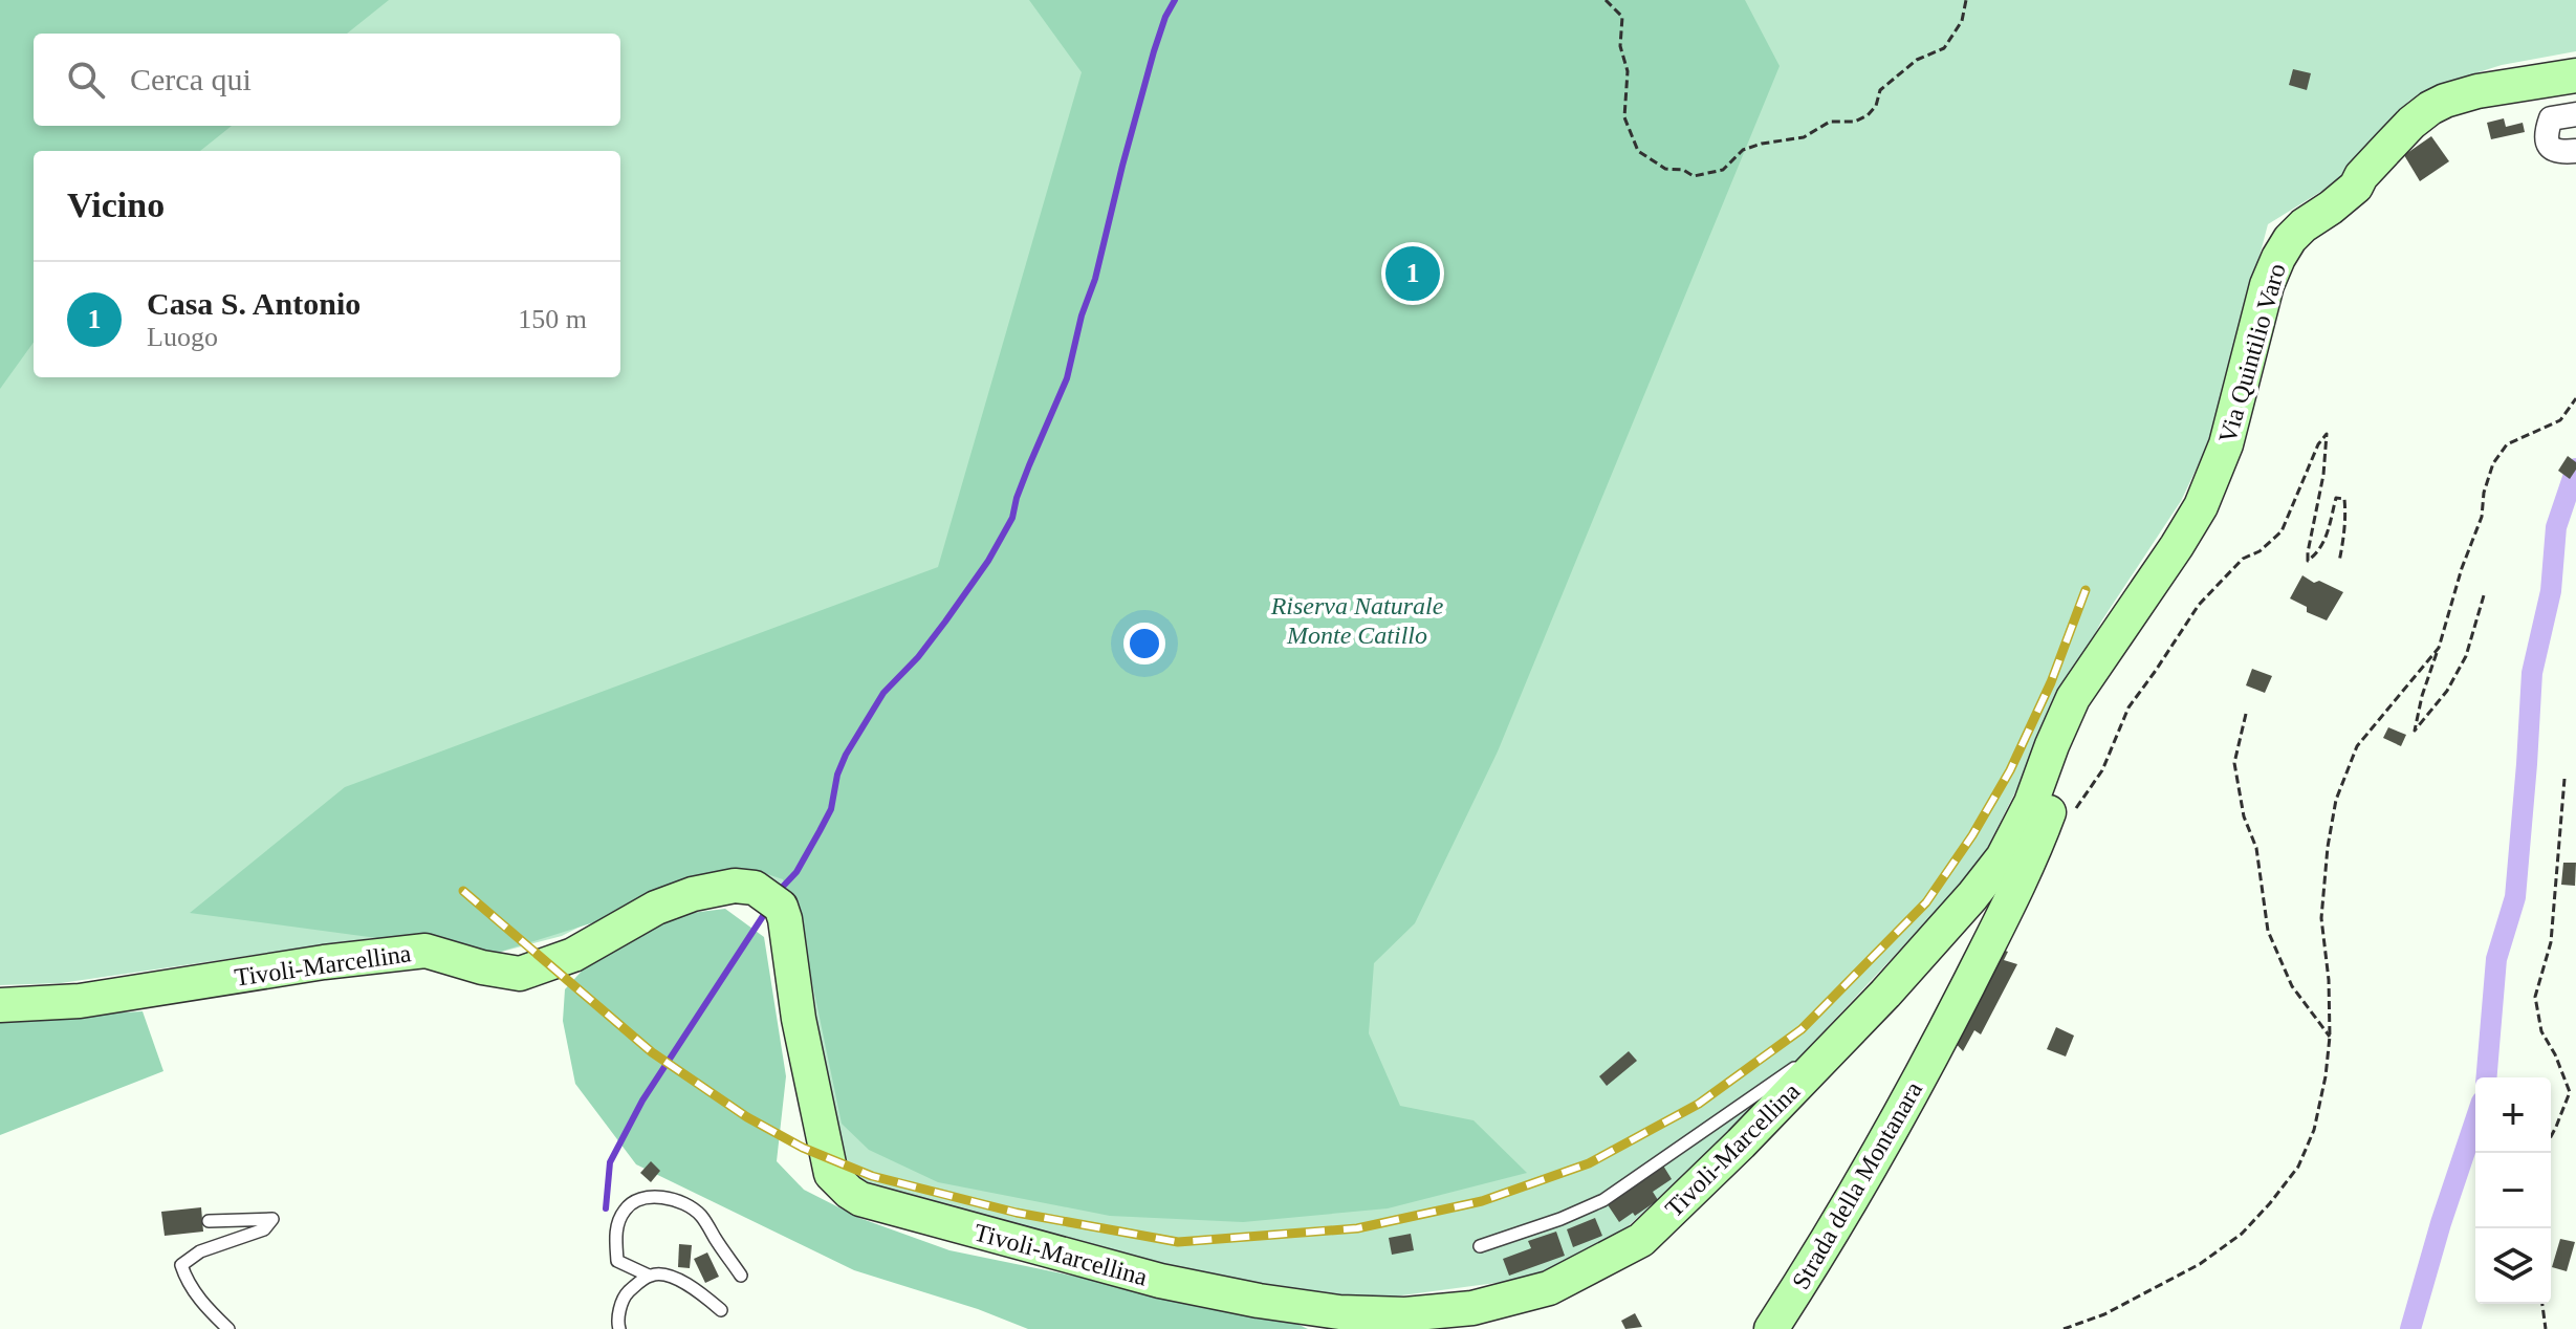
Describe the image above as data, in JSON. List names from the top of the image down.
{
  "streets": {
    "main road": ["Via Quintilio Varo", "Tivoli-Marcellina", "Strada della Montanara"]
  },
  "crossings": [
    ["Via Quintilio Varo", "Tivoli-Marcellina"],
    ["Via Quintilio Varo", "Strada della Montanara"],
    ["Tivoli-Marcellina", "Strada della Montanara"]
  ],
  "parks": ["Riserva Naturale Monte Catillo"],
  "page": {
    "search": "Cerca qui",
    "heading": "Vicino",
    "pins": "1",
    "list": [
      {
        "mark": "1",
        "name": "Casa S. Antonio",
        "note": "Luogo",
        "value": "150 m"
      }
    ],
    "map_buttons": ["+", "−"]
  }
}
